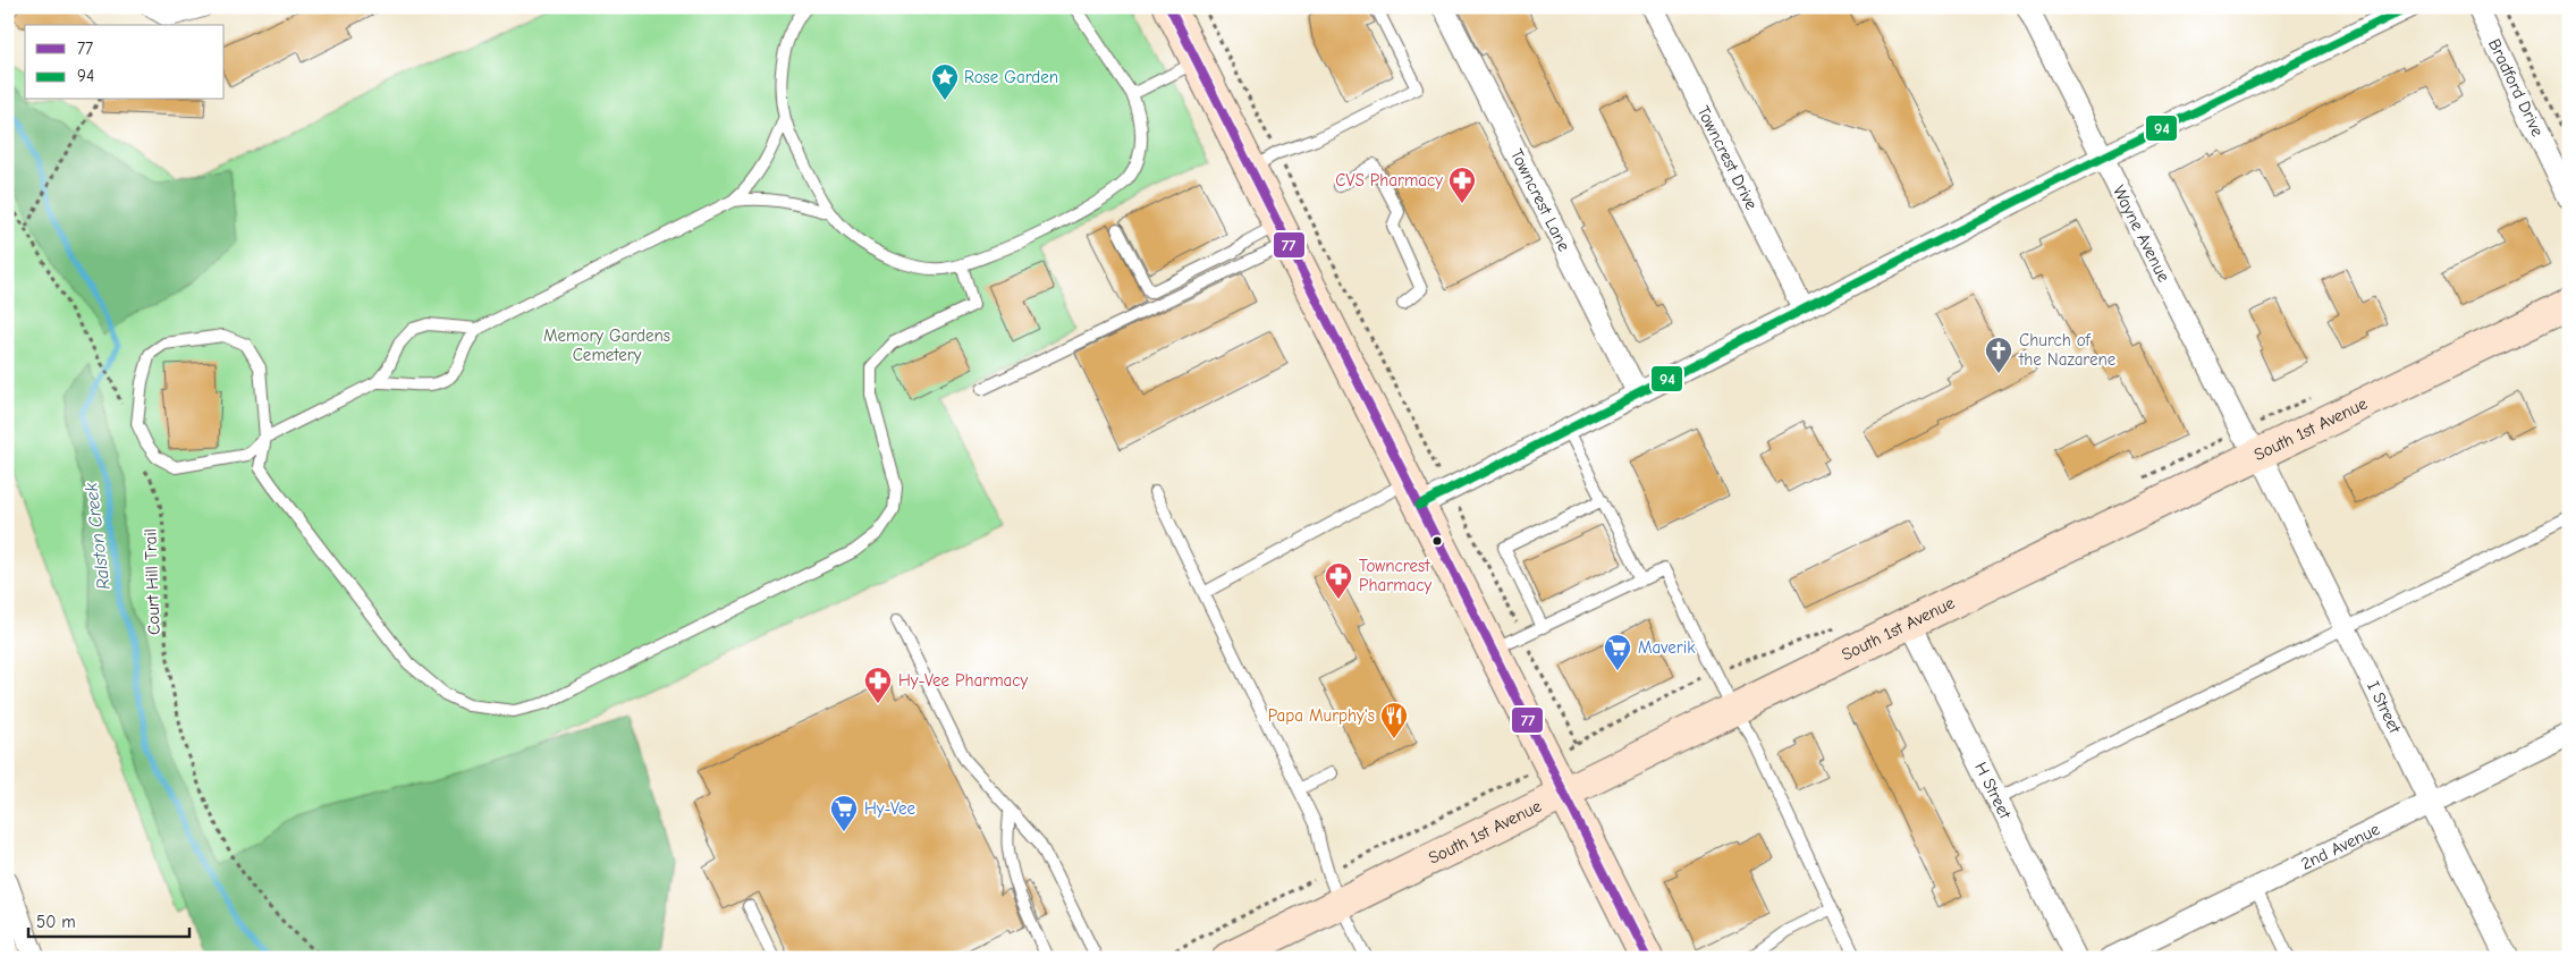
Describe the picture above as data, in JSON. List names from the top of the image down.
{
  "streets": {
    "main road": ["South 1st Avenue"],
    "street": [
      "Bradford Drive",
      "Towncrest Drive",
      "Towncrest Lane",
      "Wayne Avenue",
      "I Street",
      "H Street",
      "2nd Avenue"
    ],
    "path": ["Court Hill Trail"]
  },
  "crossings": [
    ["Wayne Avenue", "South 1st Avenue"],
    ["Wayne Avenue", "I Street"],
    ["South 1st Avenue", "I Street"],
    ["South 1st Avenue", "H Street"],
    ["I Street", "2nd Avenue"]
  ],
  "water": ["Ralston Creek"],
  "parks": ["Memory Gardens Cemetery"],
  "places": {
    "place": ["Rose Garden"],
    "pharmacy": ["CVS Pharmacy", "Towncrest Pharmacy", "Hy-Vee Pharmacy"],
    "church": ["Church of the Nazarene"],
    "supermarket": ["Maverik", "Hy-Vee"],
    "restaurant": ["Papa Murphy's"]
  },
  "lines": ["transit line 77", "transit line 94"],
  "legend": ["77", "94"],
  "scale_bar": "50 m"
}
